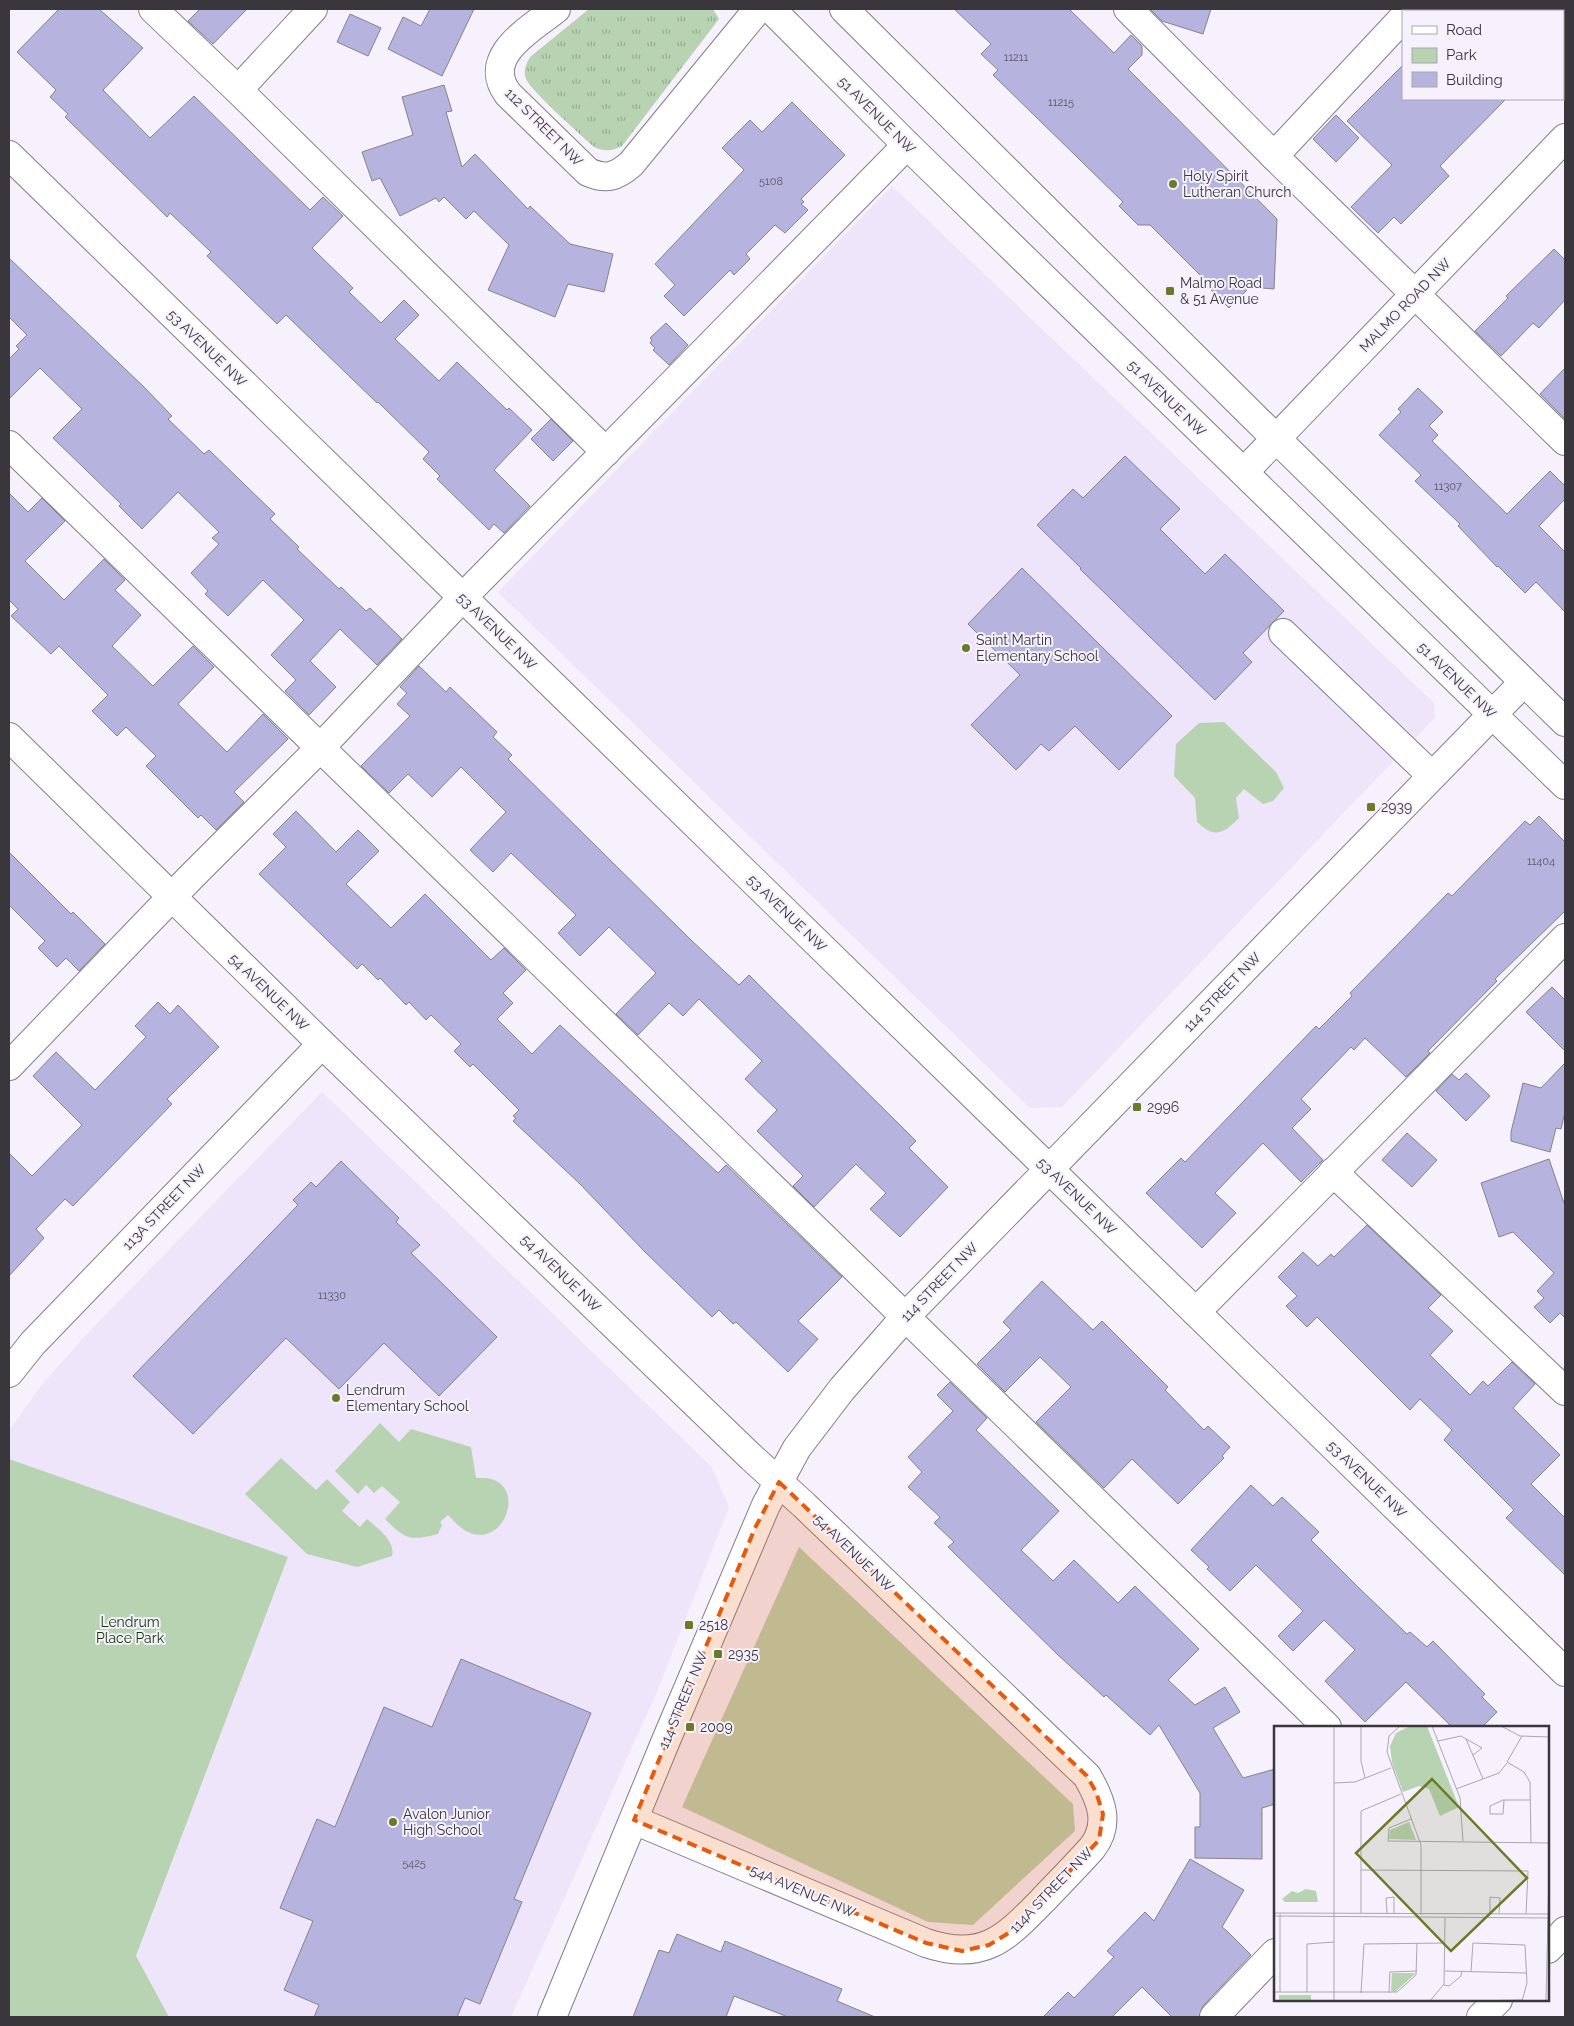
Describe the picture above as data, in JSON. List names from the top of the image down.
{
  "streets": {
    "street": [
      "51 AVENUE NW",
      "112 STREET NW",
      "MALMO ROAD NW",
      "53 AVENUE NW",
      "54 AVENUE NW",
      "114 STREET NW",
      "113A STREET NW",
      "114A STREET NW",
      "54A AVENUE NW"
    ]
  },
  "crossings": [
    ["51 AVENUE NW", "MALMO ROAD NW"],
    ["51 AVENUE NW", "114 STREET NW"],
    ["53 AVENUE NW", "114 STREET NW"],
    ["54 AVENUE NW", "114 STREET NW"],
    ["54 AVENUE NW", "113A STREET NW"],
    ["54 AVENUE NW", "114A STREET NW"],
    ["114 STREET NW", "54A AVENUE NW"],
    ["114A STREET NW", "54A AVENUE NW"]
  ],
  "parks": ["Lendrum Place Park"],
  "places": {
    "other": [
      "Holy Spirit Lutheran Church",
      "Saint Martin Elementary School",
      "Lendrum Elementary School",
      "Avalon Junior High School"
    ],
    "transit": [
      "Malmo Road & 51 Avenue",
      "2939",
      "2996",
      "2518",
      "2935",
      "2009"
    ]
  },
  "house_numbers": [
    "11211",
    "11215",
    "5108",
    "11307",
    "11404",
    "11330",
    "5425"
  ],
  "legend": ["Road", "Park", "Building"]
}
